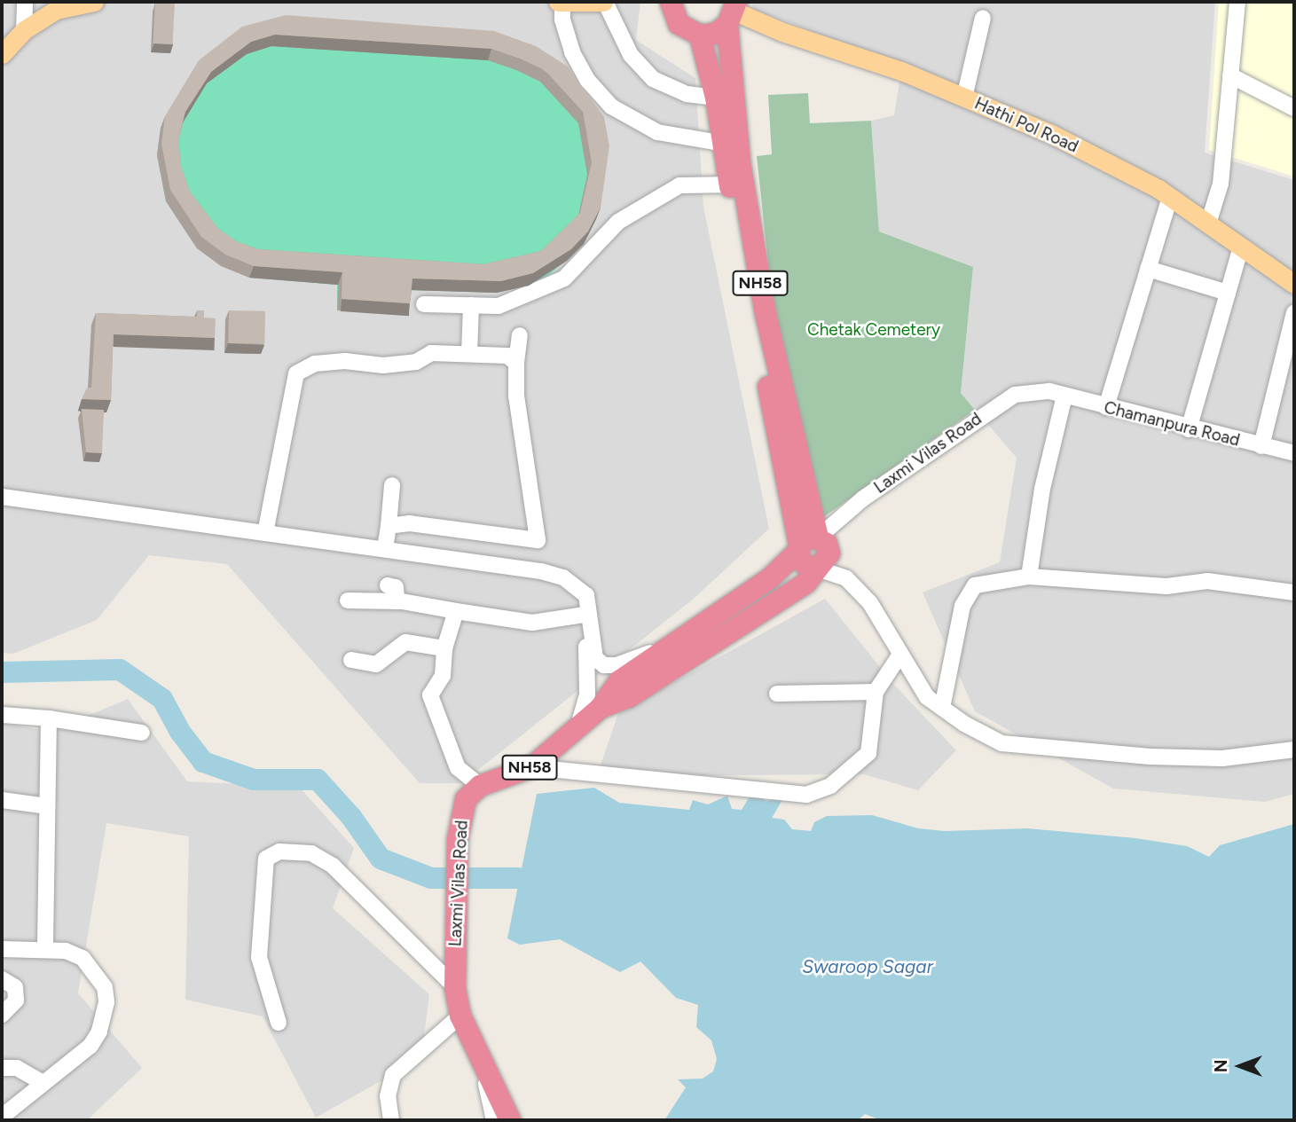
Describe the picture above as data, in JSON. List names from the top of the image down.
{
  "streets": {
    "highway": ["NH58", "Laxmi Vilas Road"],
    "main road": ["Hathi Pol Road"],
    "street": ["Chamanpura Road"]
  },
  "crossings": [
    ["Hathi Pol Road", "NH58"],
    ["NH58", "Laxmi Vilas Road"],
    ["Chamanpura Road", "Laxmi Vilas Road"]
  ],
  "water": ["Swaroop Sagar"],
  "parks": ["Chetak Cemetery"],
  "north": "left"
}
